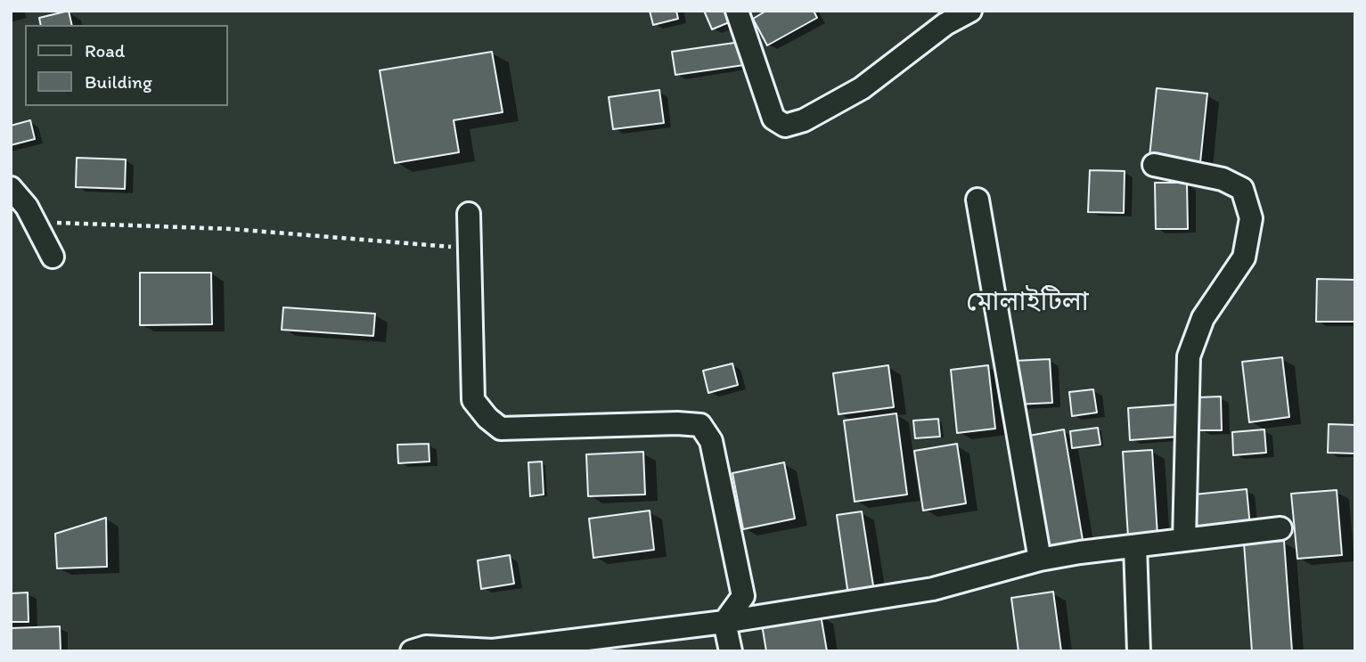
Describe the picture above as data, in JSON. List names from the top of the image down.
{
  "districts": ["মোলাইটিলা"],
  "legend": ["Road", "Building"]
}
